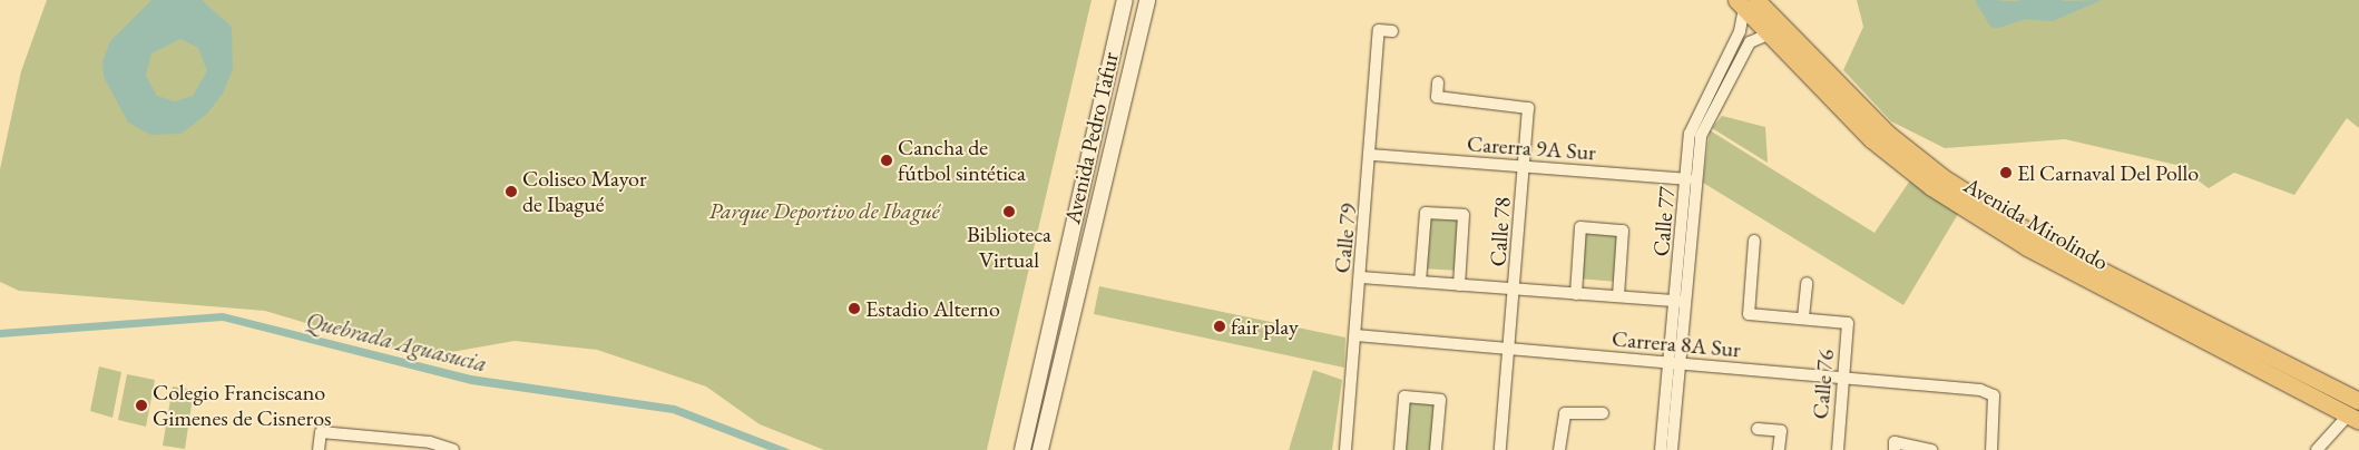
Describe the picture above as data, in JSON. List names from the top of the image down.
{
  "streets": {
    "main road": ["Avenida Pedro Tafur", "Avenida Mirolindo"],
    "street": [
      "Carerra 9A Sur",
      "Calle 77",
      "Calle 78",
      "Calle 79",
      "Carrera 8A Sur",
      "Calle 76"
    ]
  },
  "crossings": [
    ["Carerra 9A Sur", "Calle 77"],
    ["Carerra 9A Sur", "Calle 78"],
    ["Carerra 9A Sur", "Calle 79"],
    ["Calle 77", "Avenida Mirolindo"],
    ["Calle 77", "Carrera 8A Sur"],
    ["Calle 78", "Carrera 8A Sur"],
    ["Calle 79", "Carrera 8A Sur"],
    ["Carrera 8A Sur", "Calle 76"]
  ],
  "water": ["Quebrada Aguasucia"],
  "parks": ["Parque Deportivo de Ibagué"],
  "places": [
    "Cancha de fútbol sintética",
    "El Carnaval Del Pollo",
    "Coliseo Mayor de Ibagué",
    "Biblioteca Virtual",
    "Estadio Alterno",
    "fair play",
    "Colegio Franciscano Gimenes de Cisneros"
  ]
}
